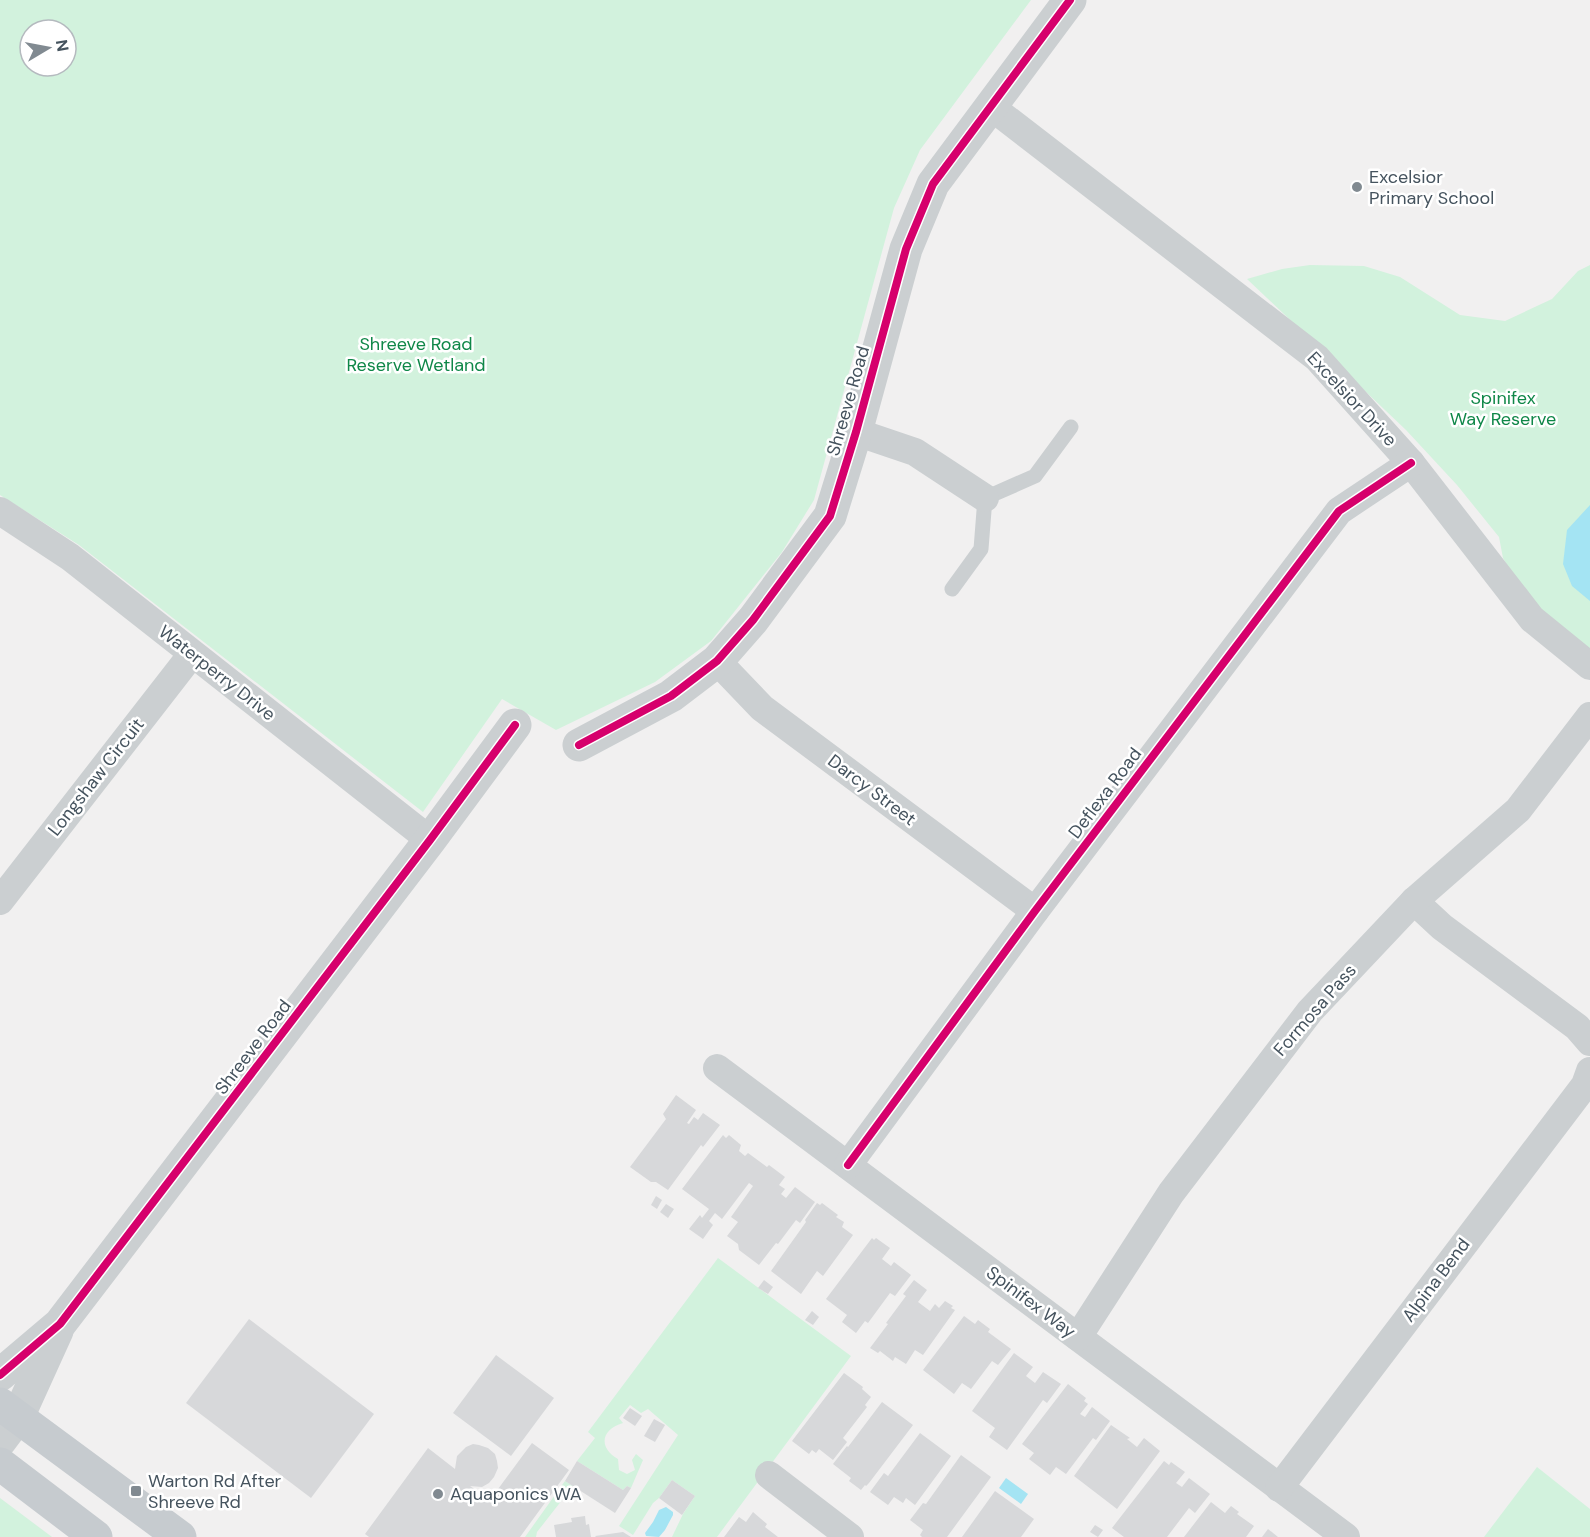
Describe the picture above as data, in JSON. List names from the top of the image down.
{
  "streets": {
    "street": [
      "Excelsior Drive",
      "Shreeve Road",
      "Waterperry Drive",
      "Longshaw Circuit",
      "Darcy Street",
      "Deflexa Road",
      "Formosa Pass",
      "Alpina Bend",
      "Spinifex Way"
    ]
  },
  "crossings": [
    ["Excelsior Drive", "Shreeve Road"],
    ["Excelsior Drive", "Deflexa Road"],
    ["Shreeve Road", "Waterperry Drive"],
    ["Shreeve Road", "Darcy Street"],
    ["Waterperry Drive", "Longshaw Circuit"],
    ["Darcy Street", "Deflexa Road"],
    ["Deflexa Road", "Spinifex Way"],
    ["Formosa Pass", "Spinifex Way"],
    ["Alpina Bend", "Spinifex Way"]
  ],
  "parks": ["Shreeve Road Reserve Wetland", "Spinifex Way Reserve"],
  "places": {
    "other": ["Excelsior Primary School", "Aquaponics WA"],
    "transit": ["Warton Rd After Shreeve Rd"]
  },
  "north": "right"
}
